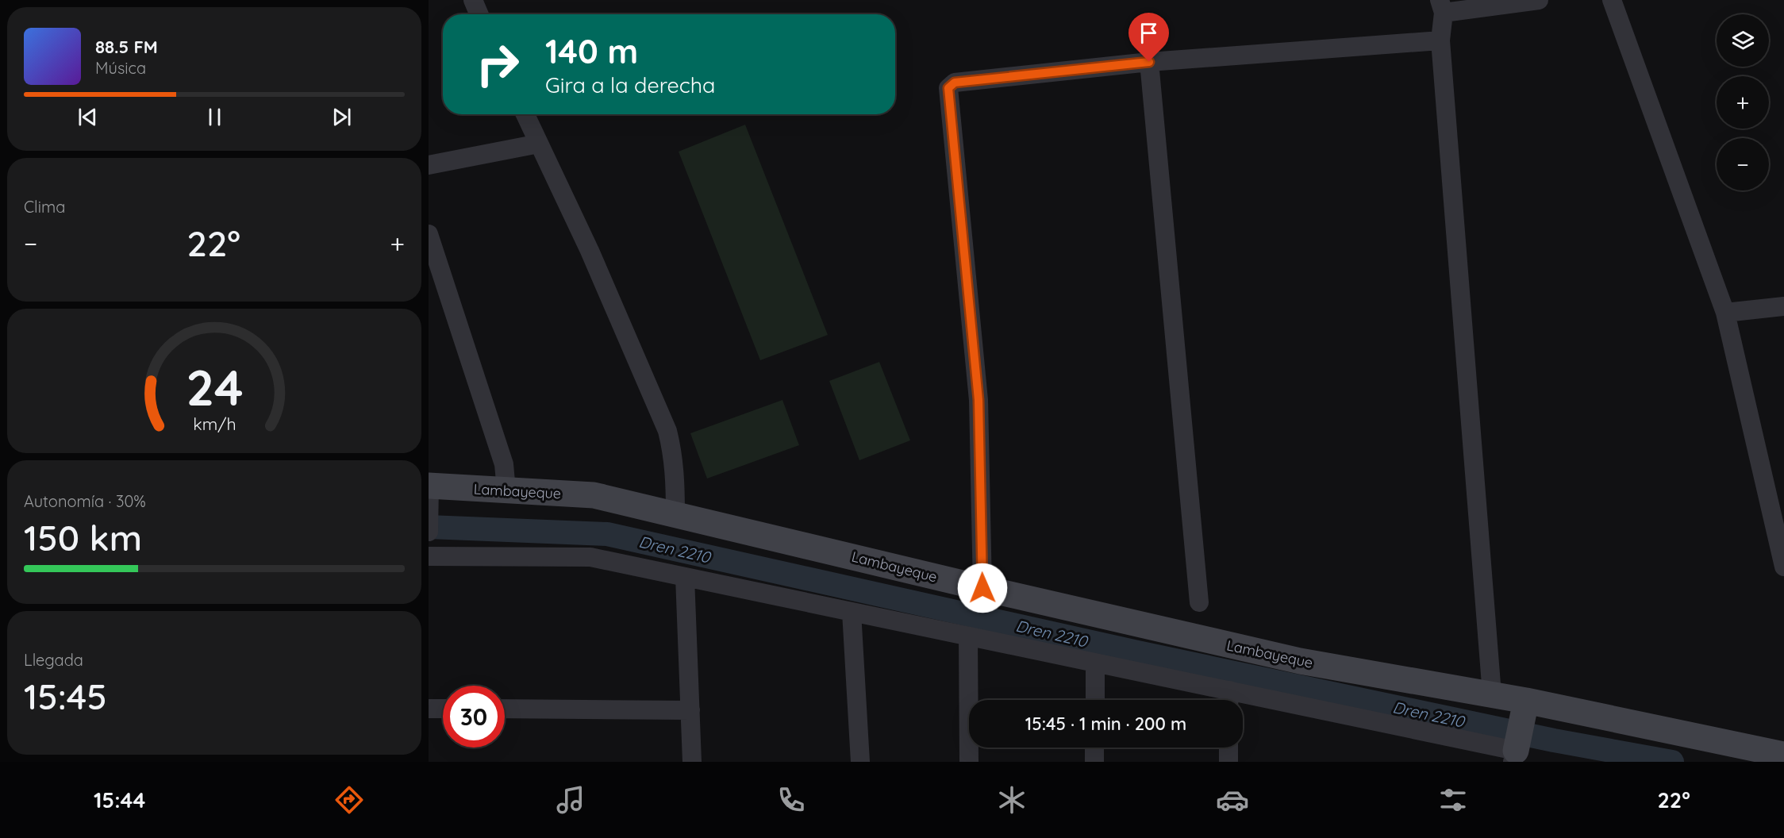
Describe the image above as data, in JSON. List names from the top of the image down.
{
  "streets": {
    "street": ["Lambayeque"]
  },
  "water": ["Dren 2210"],
  "page": {
    "map_buttons": ["+", "−"],
    "turn": ["140 m", "Gira a la derecha"],
    "song": ["88.5 FM", "Música"],
    "tile": [
      "Clima",
      ["Autonomía · 30%", "150 km"],
      ["Llegada", "15:45"]
    ],
    "heat": ["−", "22°", "+"],
    "limit": "30",
    "trip": "15:45 · 1 min · 200 m",
    "tabs": ["15:44", "22°"],
    "gauge": ["24", "km/h"]
  }
}
